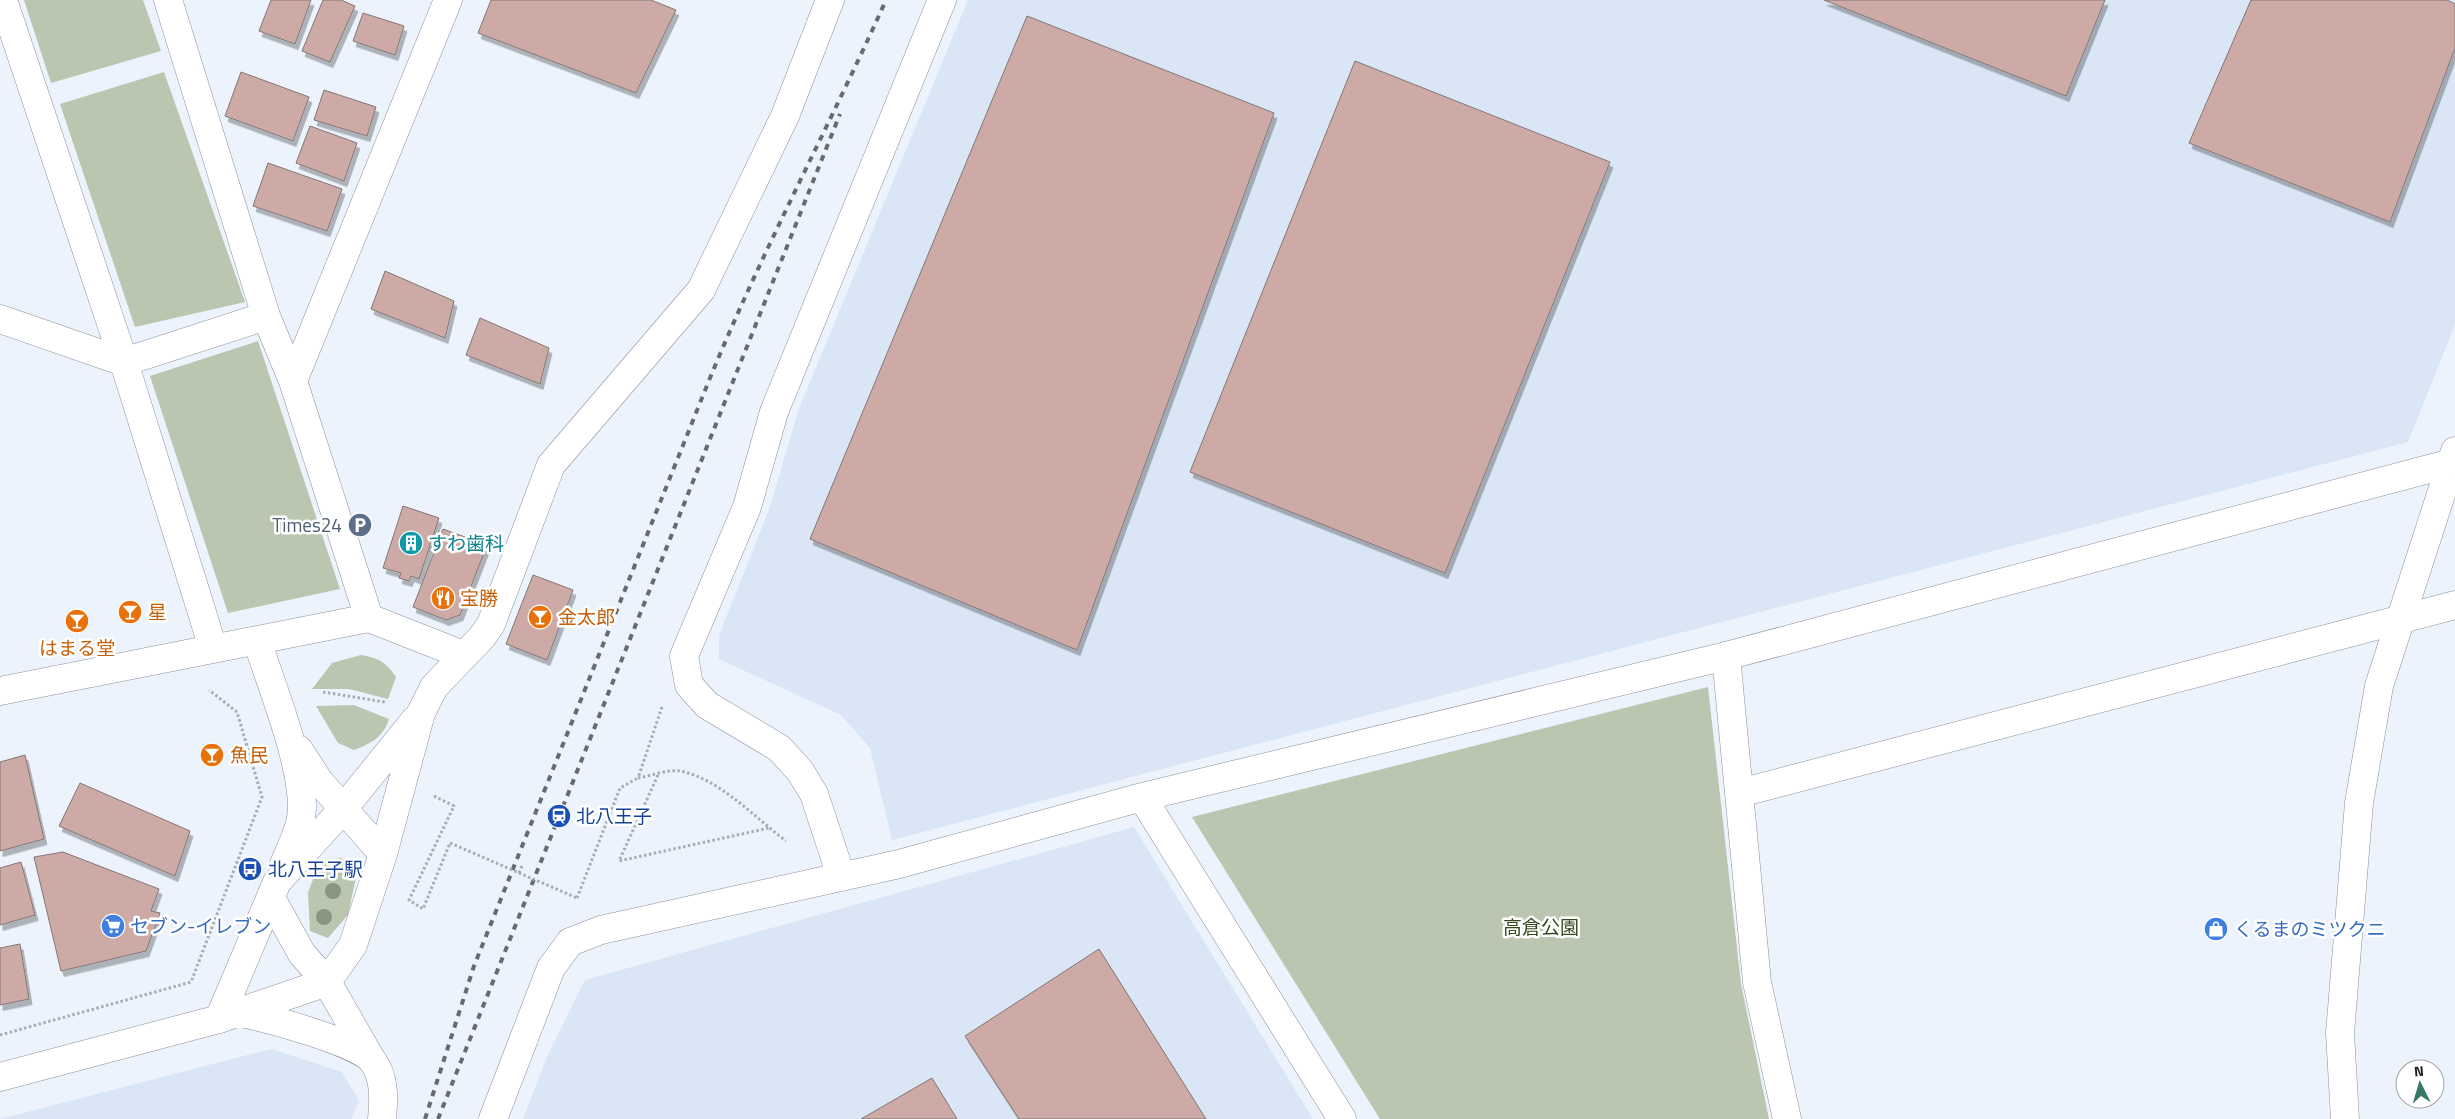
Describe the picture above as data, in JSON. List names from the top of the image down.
{
  "parks": ["高倉公園"],
  "places": {
    "parking": ["Times24"],
    "building": ["すわ歯科"],
    "restaurant": ["宝勝"],
    "bar": [
      "星",
      "金太郎",
      "はまる堂",
      "魚民"
    ],
    "station": ["北八王子"],
    "bus stop": ["北八王子駅"],
    "supermarket": ["セブン-イレブン"],
    "shop": ["くるまのミツクニ"]
  },
  "north": "top"
}
